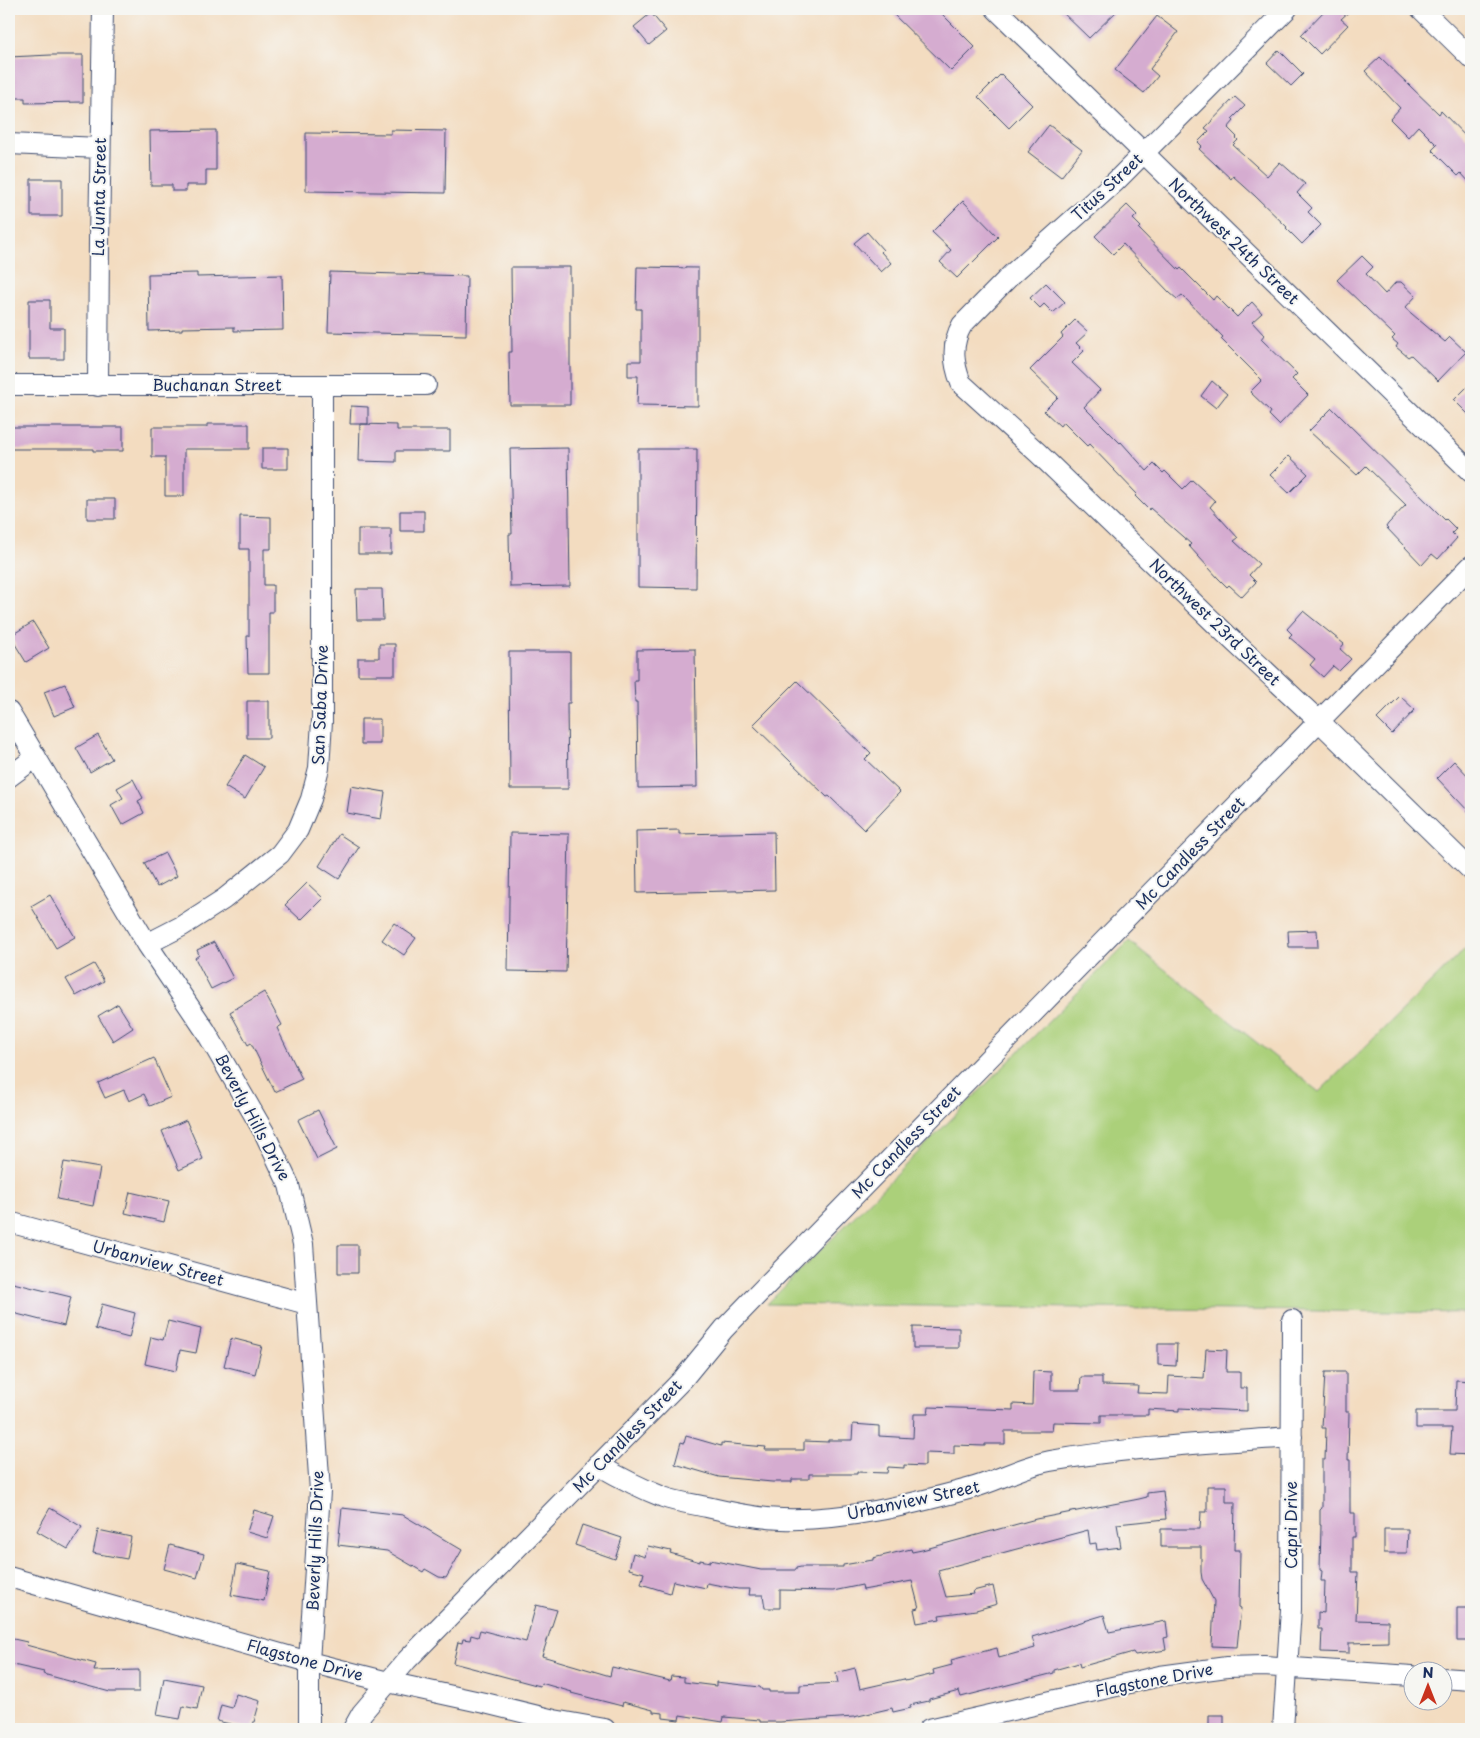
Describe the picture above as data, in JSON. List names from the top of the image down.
{
  "streets": {
    "street": [
      "Titus Street",
      "La Junta Street",
      "Northwest 24th Street",
      "Buchanan Street",
      "Northwest 23rd Street",
      "San Saba Drive",
      "Mc Candless Street",
      "Beverly Hills Drive",
      "Urbanview Street",
      "Capri Drive",
      "Flagstone Drive"
    ]
  },
  "crossings": [
    ["Titus Street", "Northwest 24th Street"],
    ["Titus Street", "Northwest 23rd Street"],
    ["La Junta Street", "Buchanan Street"],
    ["Buchanan Street", "San Saba Drive"],
    ["Northwest 23rd Street", "Mc Candless Street"],
    ["San Saba Drive", "Beverly Hills Drive"],
    ["Mc Candless Street", "Urbanview Street"],
    ["Mc Candless Street", "Flagstone Drive"],
    ["Beverly Hills Drive", "Urbanview Street"],
    ["Beverly Hills Drive", "Flagstone Drive"],
    ["Urbanview Street", "Capri Drive"],
    ["Capri Drive", "Flagstone Drive"]
  ],
  "north": "top"
}
